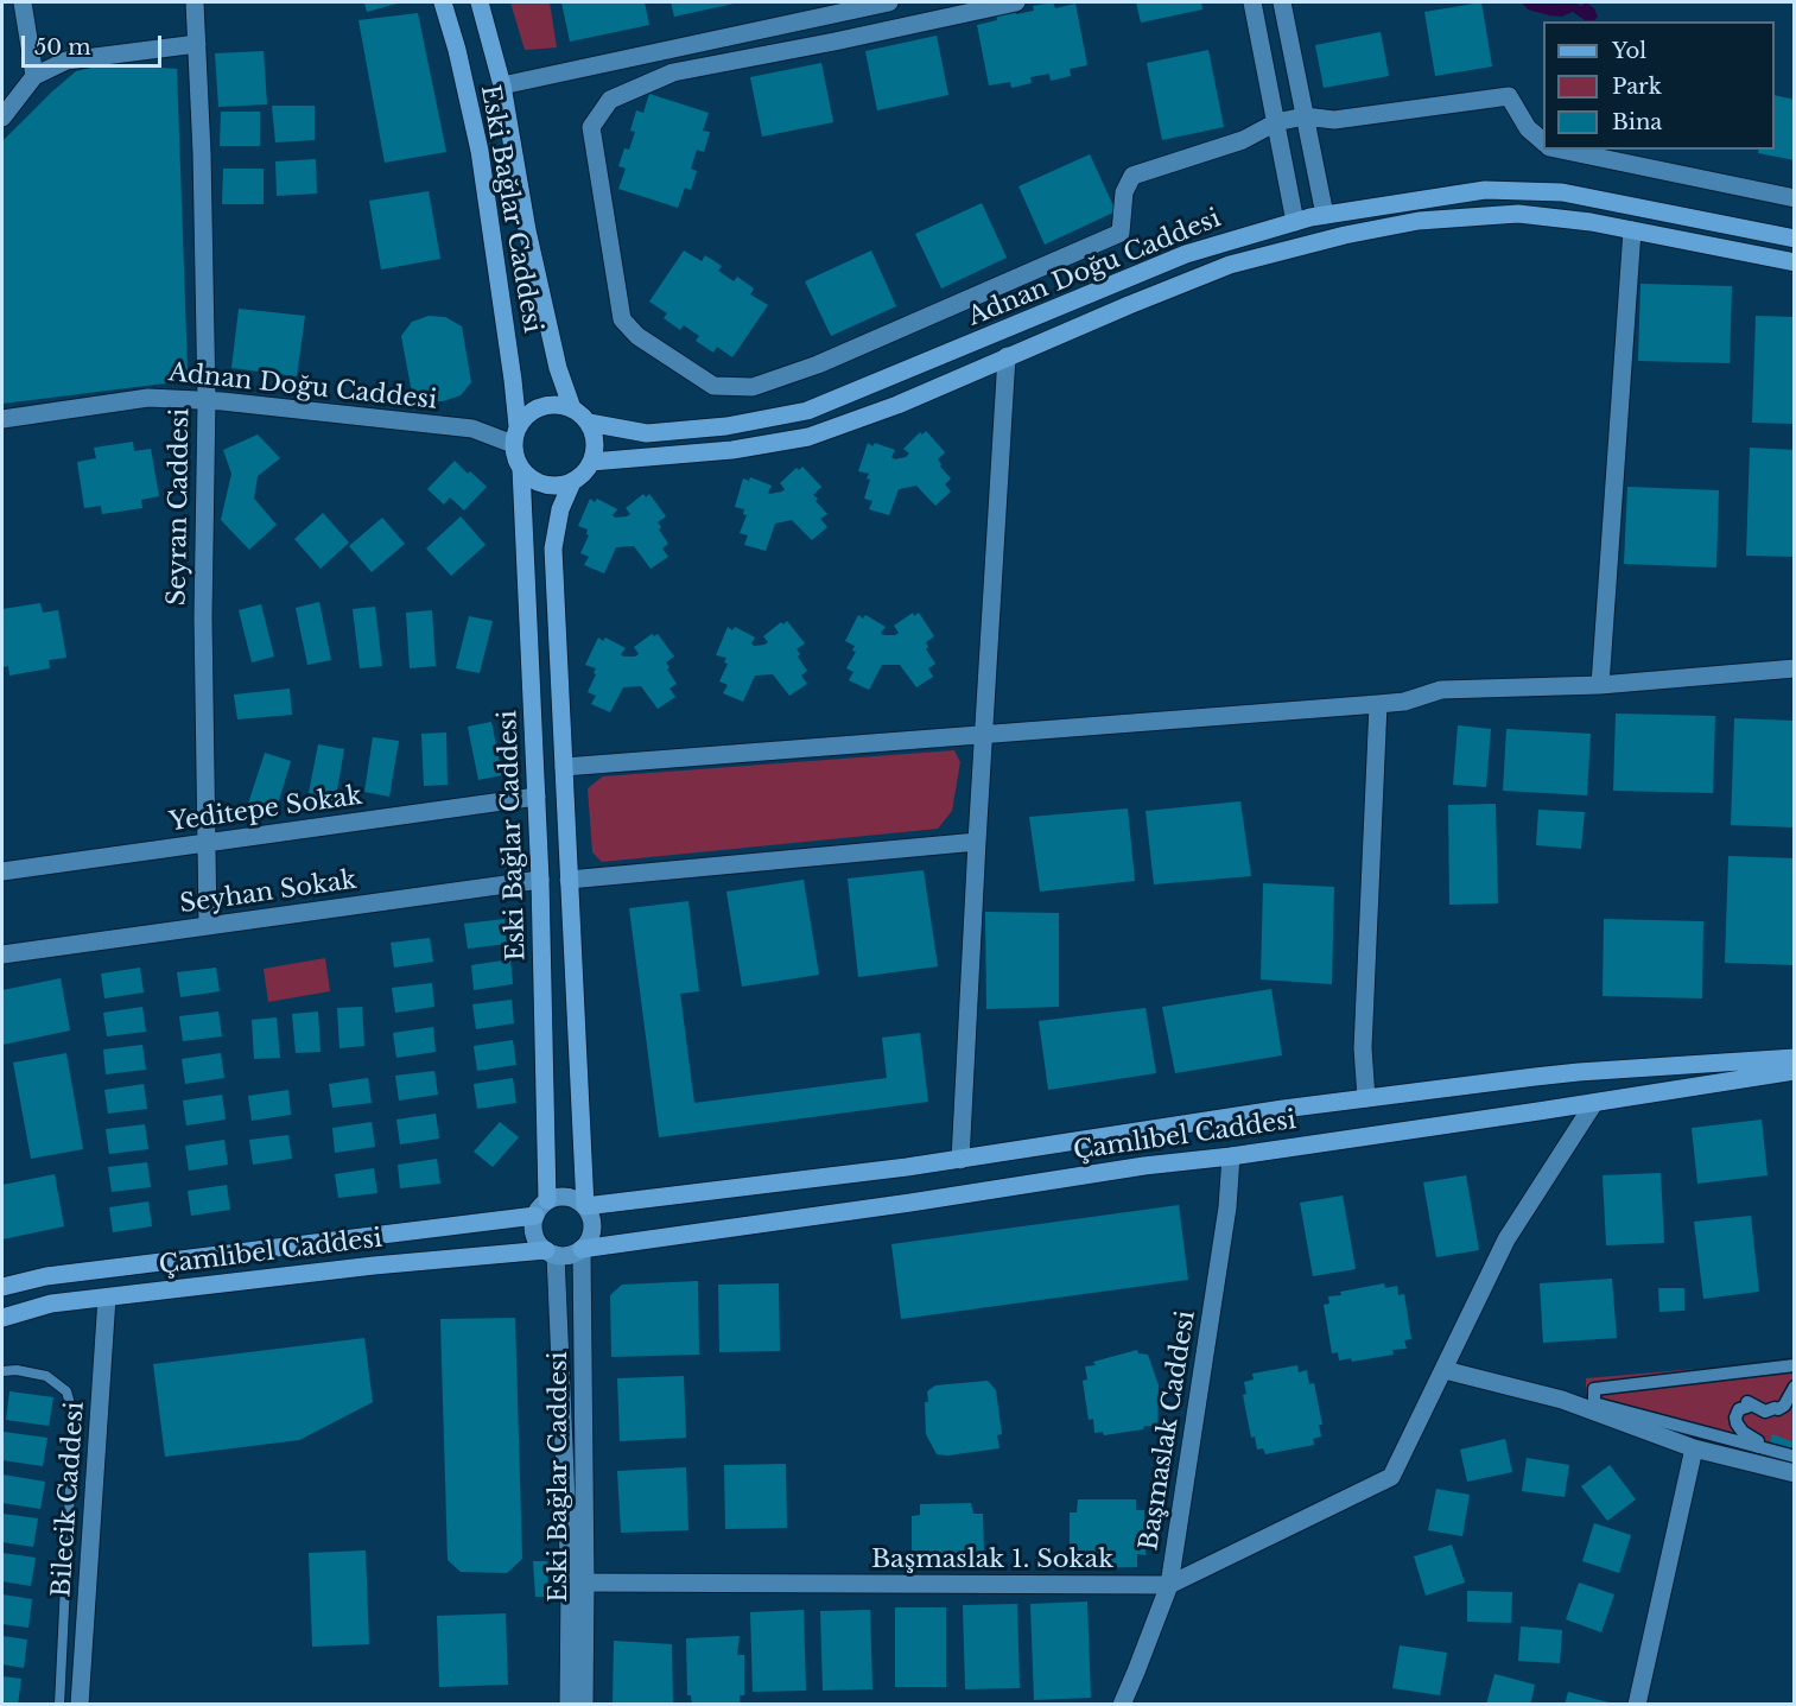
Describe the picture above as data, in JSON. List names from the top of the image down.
{
  "streets": {
    "main road": ["Eski Bağlar Caddesi", "Adnan Doğu Caddesi", "Çamlıbel Caddesi"],
    "street": [
      "Seyran Caddesi",
      "Yeditepe Sokak",
      "Seyhan Sokak",
      "Başmaslak Caddesi",
      "Bilecik Caddesi",
      "Başmaslak 1. Sokak"
    ]
  },
  "crossings": [
    ["Eski Bağlar Caddesi", "Adnan Doğu Caddesi"],
    ["Eski Bağlar Caddesi", "Yeditepe Sokak"],
    ["Eski Bağlar Caddesi", "Seyhan Sokak"],
    ["Eski Bağlar Caddesi", "Çamlıbel Caddesi"],
    ["Eski Bağlar Caddesi", "Başmaslak 1. Sokak"],
    ["Adnan Doğu Caddesi", "Seyran Caddesi"],
    ["Seyran Caddesi", "Yeditepe Sokak"],
    ["Seyran Caddesi", "Seyhan Sokak"],
    ["Çamlıbel Caddesi", "Başmaslak Caddesi"],
    ["Çamlıbel Caddesi", "Bilecik Caddesi"],
    ["Çamlıbel Caddesi", "Başmaslak 1. Sokak"],
    ["Başmaslak Caddesi", "Başmaslak 1. Sokak"]
  ],
  "legend": ["Yol", "Park", "Bina"],
  "scale_bar": "50 m"
}
